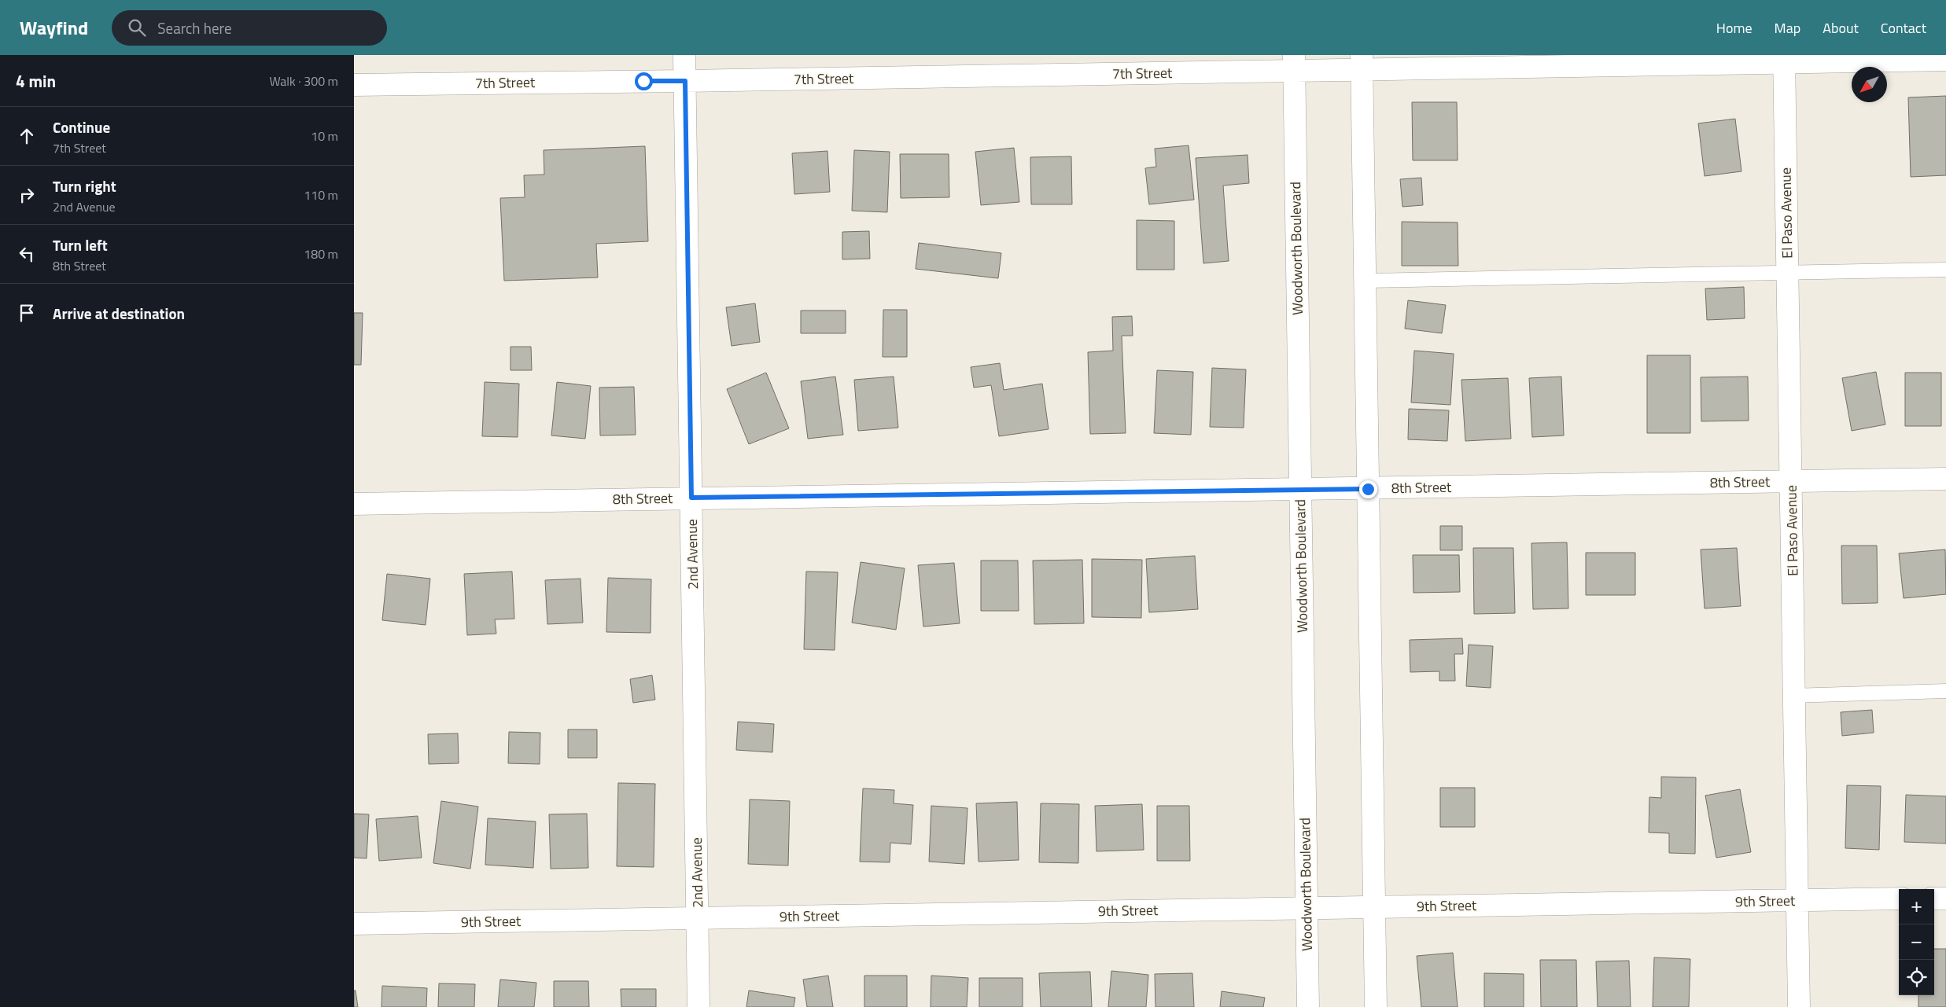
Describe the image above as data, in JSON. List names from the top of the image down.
{
  "streets": {
    "street": [
      "7th Street",
      "El Paso Avenue",
      "Woodworth Boulevard",
      "8th Street",
      "2nd Avenue",
      "9th Street"
    ]
  },
  "crossings": [
    ["7th Street", "El Paso Avenue"],
    ["7th Street", "Woodworth Boulevard"],
    ["7th Street", "2nd Avenue"],
    ["El Paso Avenue", "8th Street"],
    ["El Paso Avenue", "9th Street"],
    ["Woodworth Boulevard", "8th Street"],
    ["Woodworth Boulevard", "9th Street"],
    ["8th Street", "2nd Avenue"],
    ["2nd Avenue", "9th Street"]
  ],
  "north": "bottom left",
  "page": {
    "header": "Wayfind",
    "search": "Search here",
    "nav": [
      "Home",
      "Map",
      "About",
      "Contact"
    ],
    "heading": ["4 min", "Walk · 300 m"],
    "list": [
      ["Continue", "7th Street", "10 m"],
      ["Turn right", "2nd Avenue", "110 m"],
      ["Turn left", "8th Street", "180 m"],
      "Arrive at destination"
    ],
    "map_buttons": ["+", "−"]
  }
}
